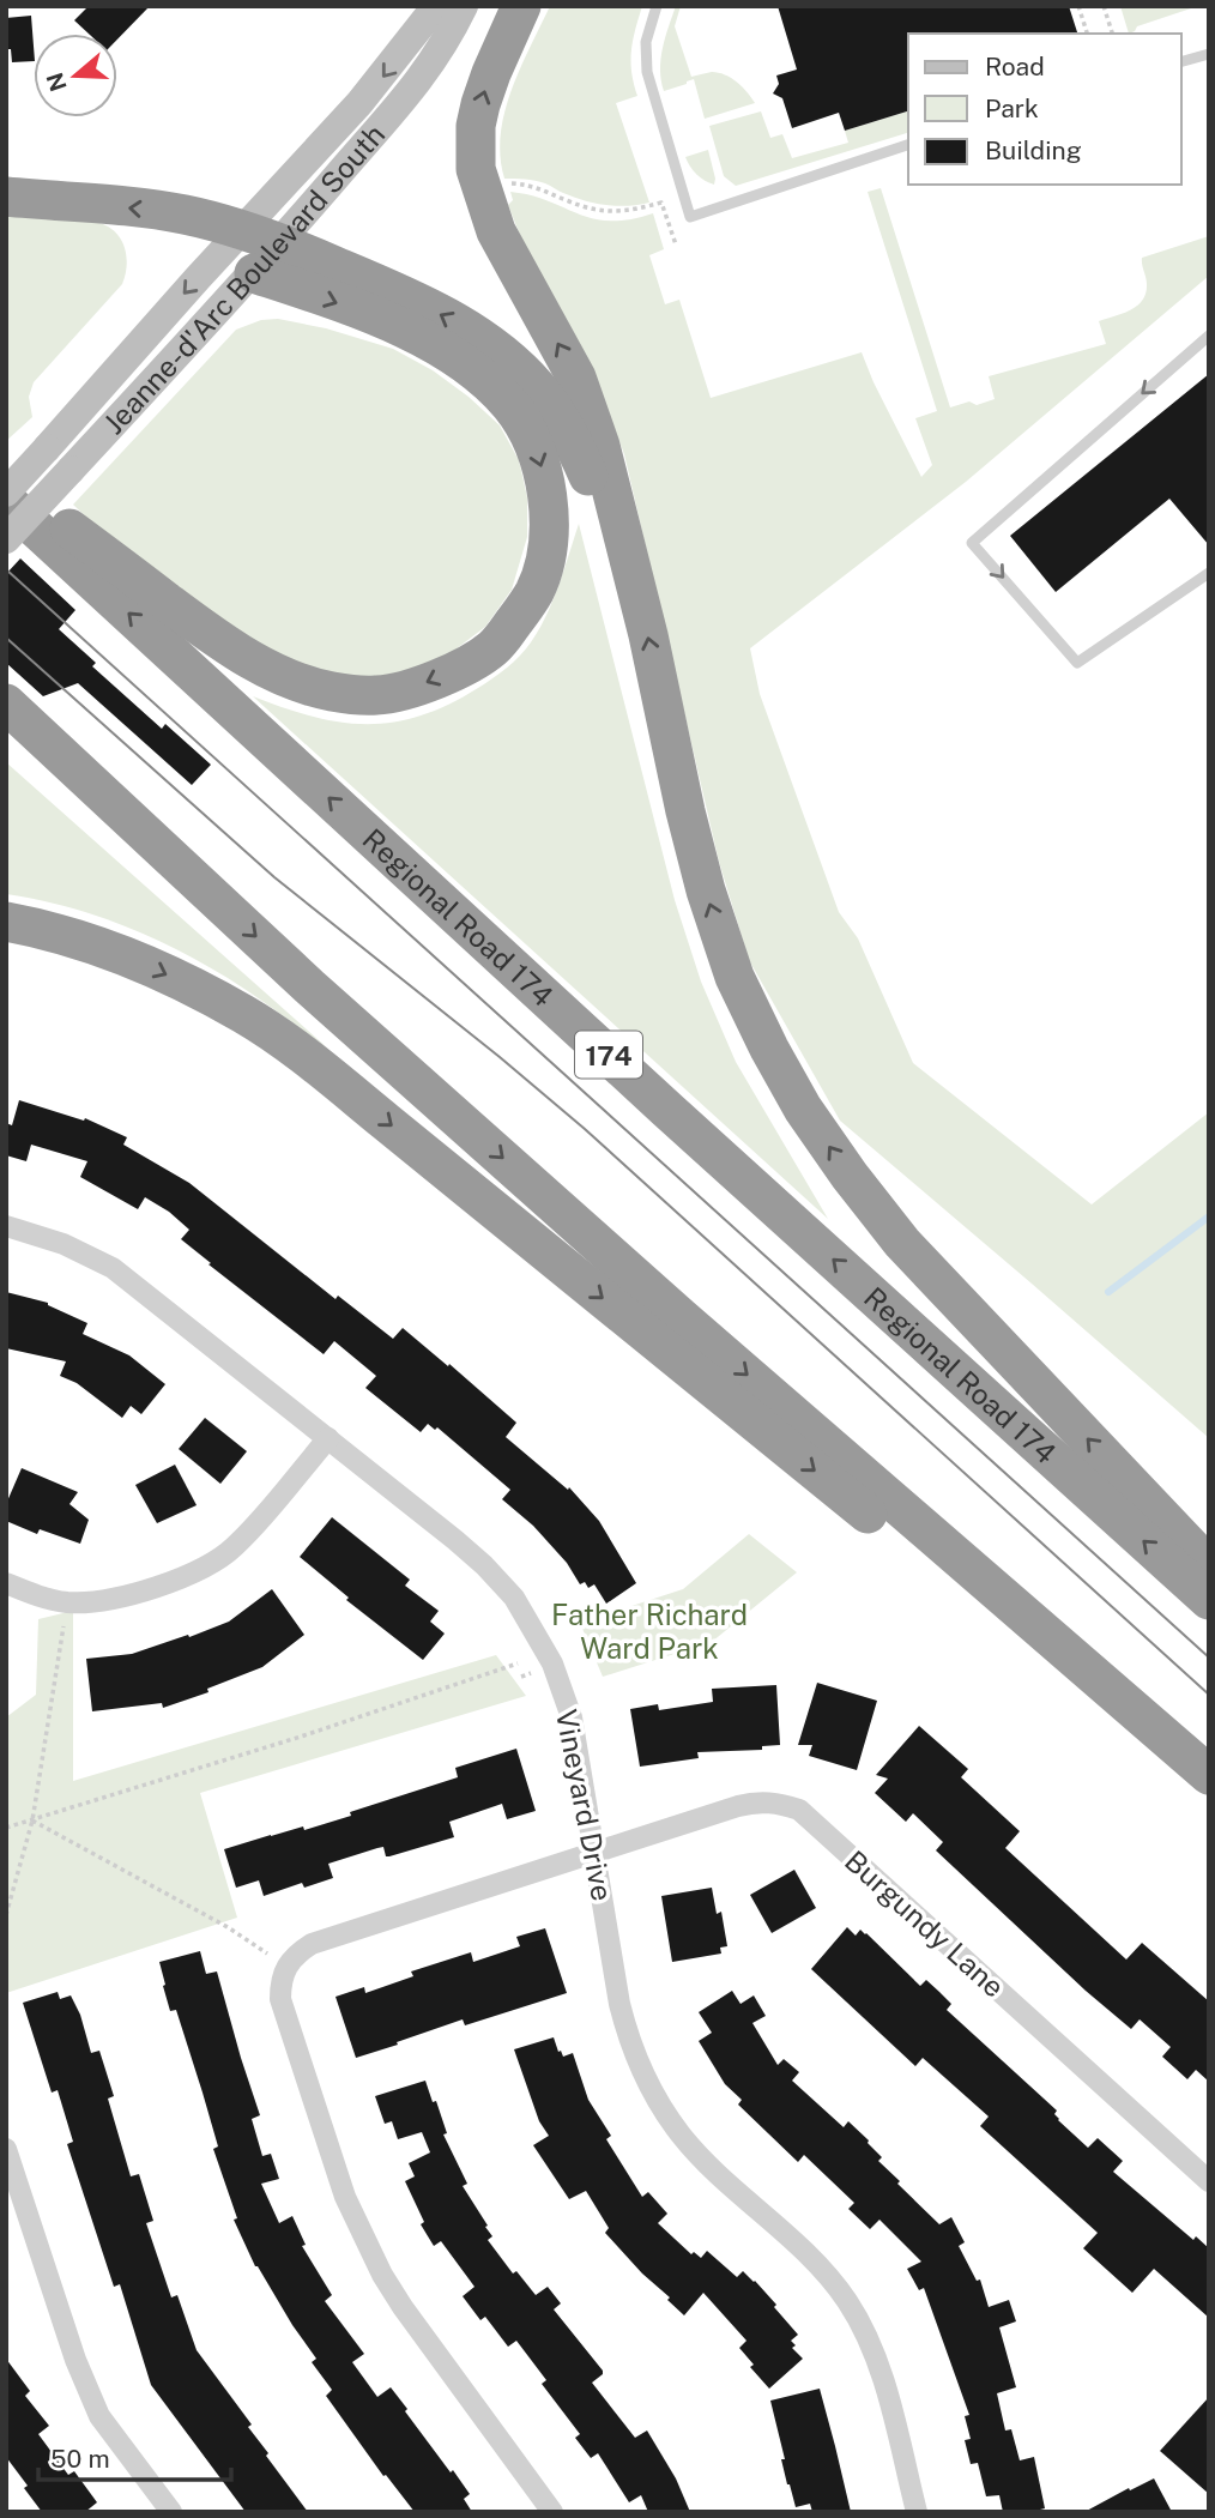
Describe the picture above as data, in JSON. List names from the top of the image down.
{
  "streets": {
    "highway": ["Regional Road 174", "174"],
    "main road": ["Jeanne-d'Arc Boulevard South"],
    "street": ["Vineyard Drive", "Burgundy Lane"]
  },
  "crossings": [
    ["Vineyard Drive", "Burgundy Lane"]
  ],
  "parks": ["Father Richard Ward Park"],
  "legend": ["Road", "Park", "Building"],
  "scale_bar": "50 m",
  "north": "left"
}
